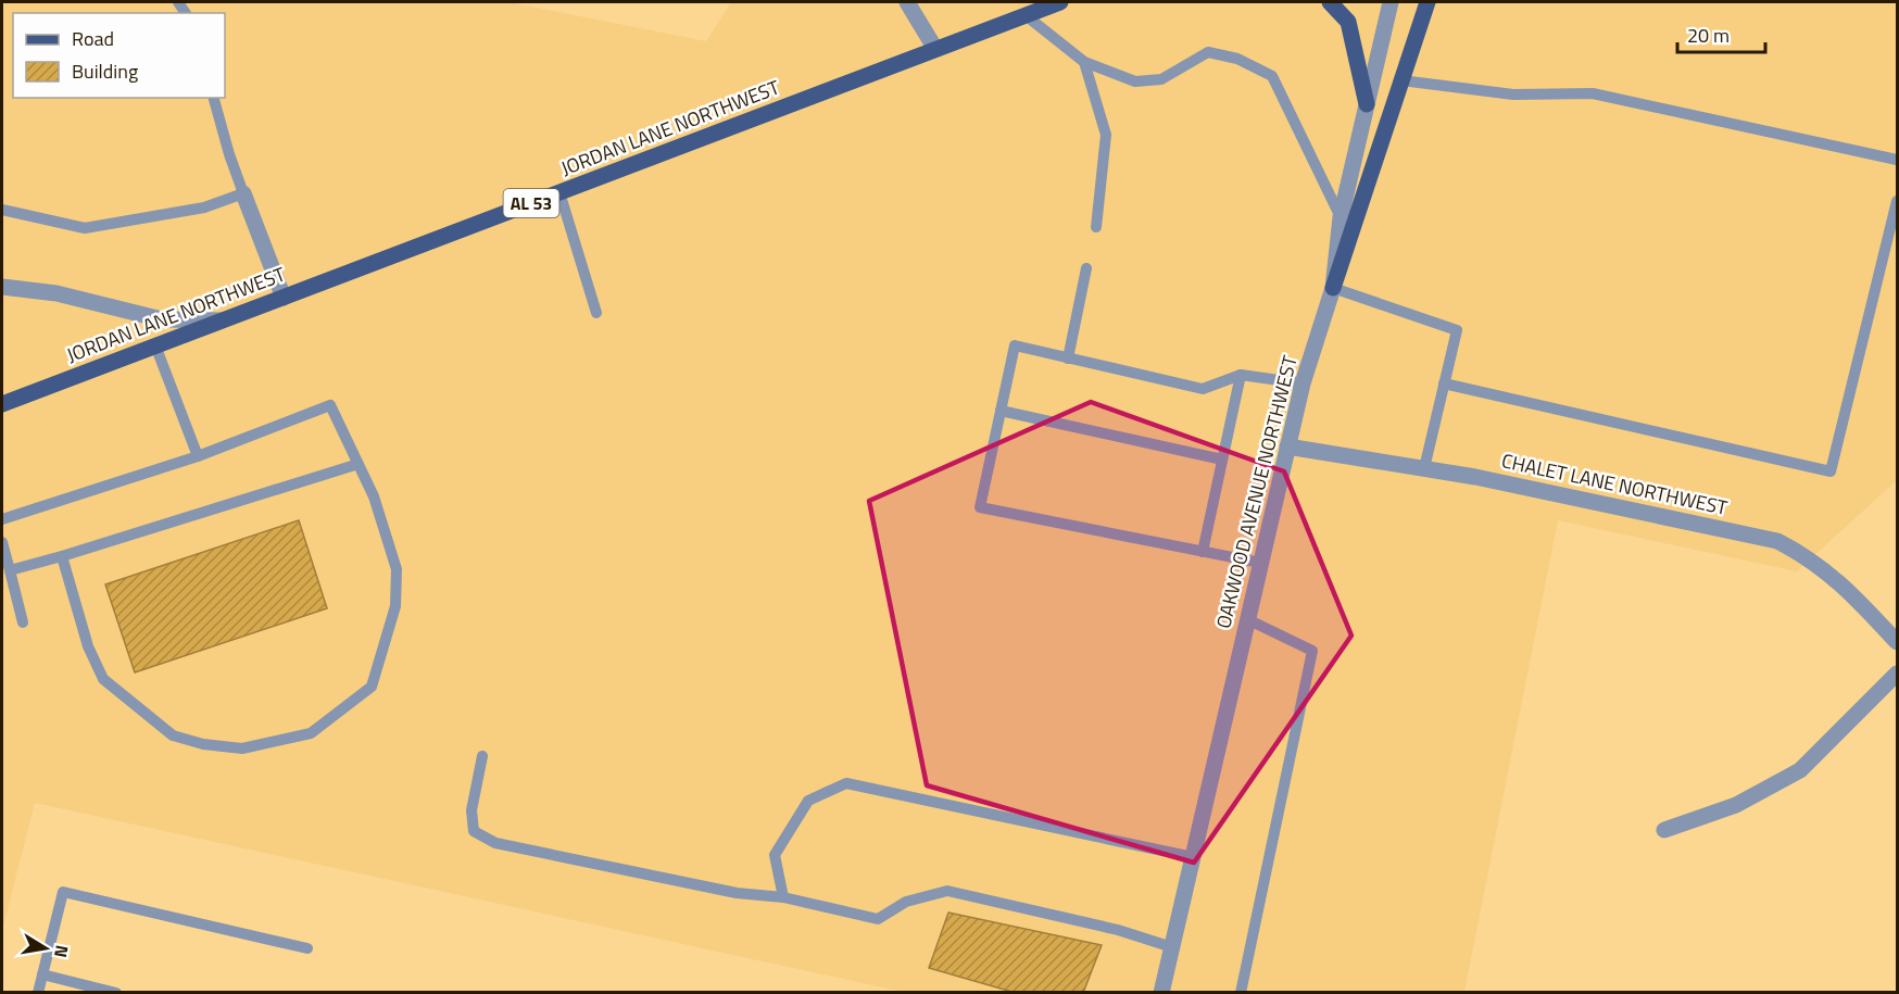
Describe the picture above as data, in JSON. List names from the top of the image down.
{
  "streets": {
    "main road": ["JORDAN LANE NORTHWEST", "AL 53"],
    "street": ["CHALET LANE NORTHWEST", "OAKWOOD AVENUE NORTHWEST"]
  },
  "crossings": [
    ["CHALET LANE NORTHWEST", "OAKWOOD AVENUE NORTHWEST"]
  ],
  "legend": ["Road", "Building"],
  "scale_bar": "20 m",
  "north": "right"
}
